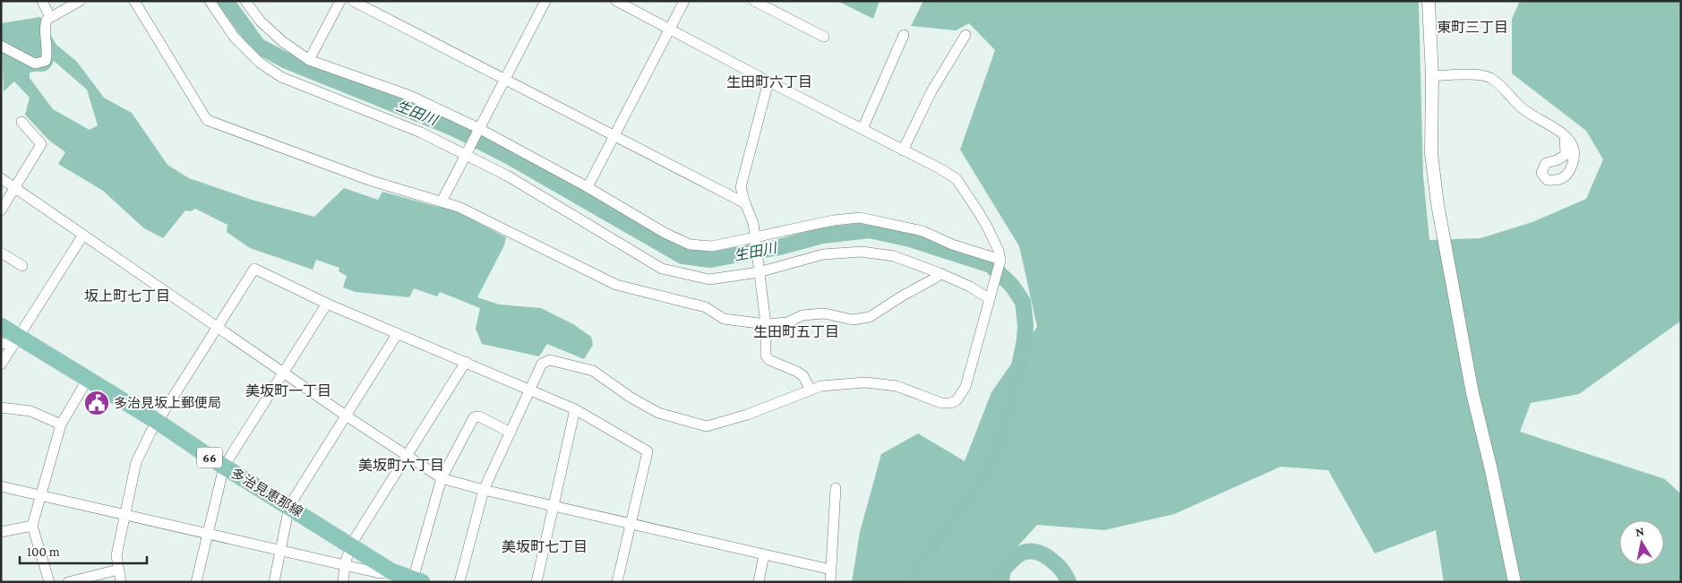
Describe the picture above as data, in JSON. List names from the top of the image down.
{
  "streets": {
    "main road": ["66", "多治見恵那線"]
  },
  "districts": [
    "東町三丁目",
    "生田町六丁目",
    "坂上町七丁目",
    "生田町五丁目",
    "美坂町一丁目",
    "美坂町六丁目",
    "美坂町七丁目"
  ],
  "water": ["生田川"],
  "places": {
    "public building": ["多治見坂上郵便局"]
  },
  "scale_bar": "100 m",
  "north": "top"
}
